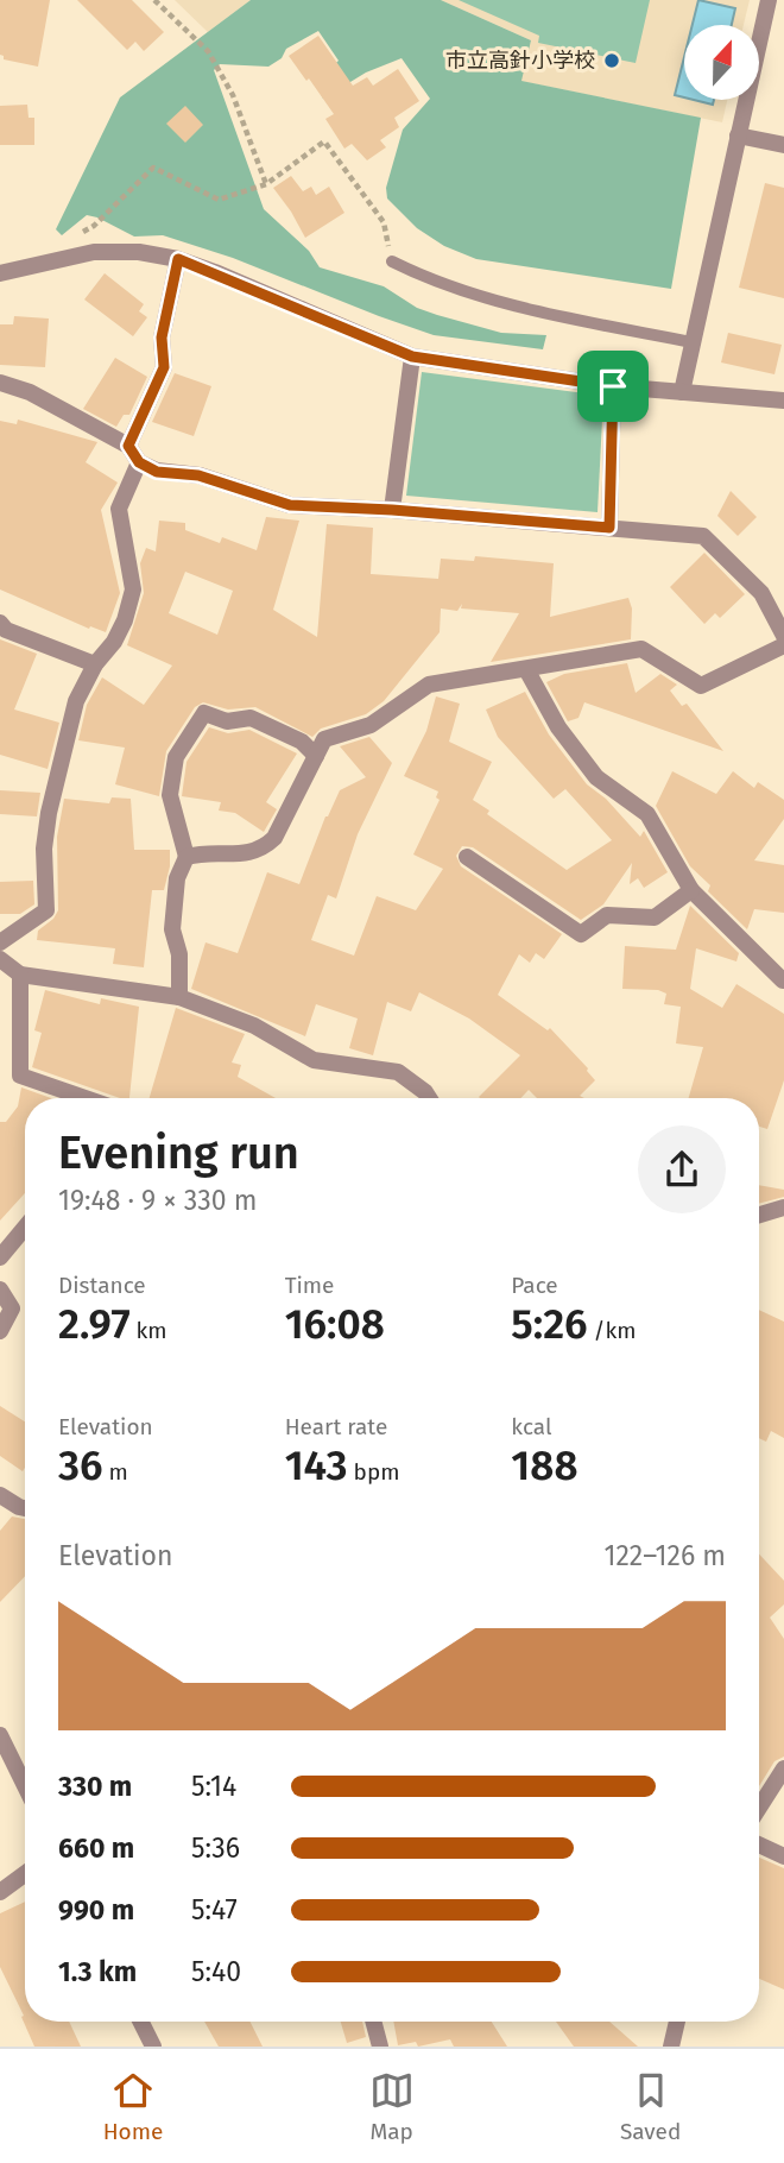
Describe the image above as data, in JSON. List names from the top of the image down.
{
  "places": ["市立高針小学校"],
  "north": "top",
  "page": {
    "heading": ["Evening run", "19:48 · 9 × 330 m"],
    "stats": [
      ["Distance", "2.97 km"],
      ["Time", "16:08"],
      ["Pace", "5:26 /km"],
      ["Elevation", "36 m"],
      ["Heart rate", "143 bpm"],
      ["kcal", "188"]
    ],
    "chart": ["Elevation", "122–126 m"],
    "list": [
      {
        "name": "330 m",
        "note": "5:14"
      },
      {
        "name": "660 m",
        "note": "5:36"
      },
      {
        "name": "990 m",
        "note": "5:47"
      },
      {
        "name": "1.3 km",
        "note": "5:40"
      }
    ],
    "tabs": ["Home", "Map", "Saved"]
  }
}
